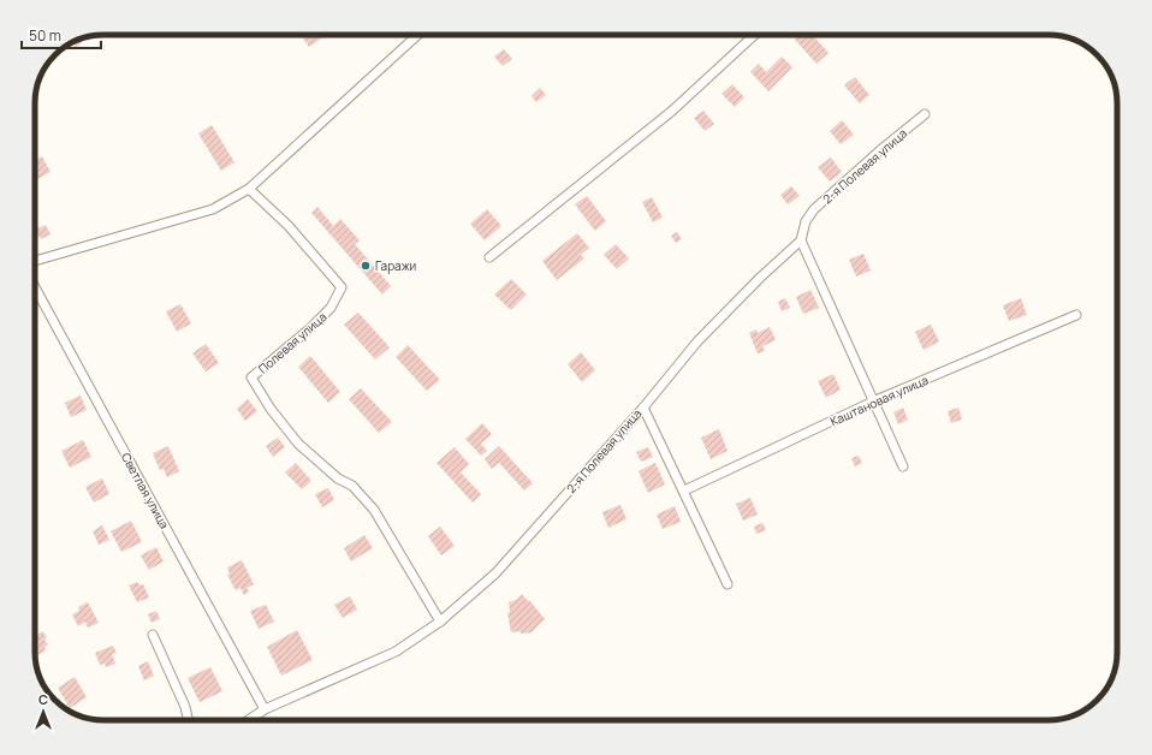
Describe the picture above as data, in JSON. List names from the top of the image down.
{
  "streets": {
    "street": [
      "2-я Полевая улица",
      "Полевая улица",
      "Каштановая улица",
      "Светлая улица"
    ]
  },
  "crossings": [
    ["2-я Полевая улица", "Полевая улица"],
    ["2-я Полевая улица", "Светлая улица"]
  ],
  "places": ["Гаражи"],
  "scale_bar": "50 m",
  "north": "top"
}
